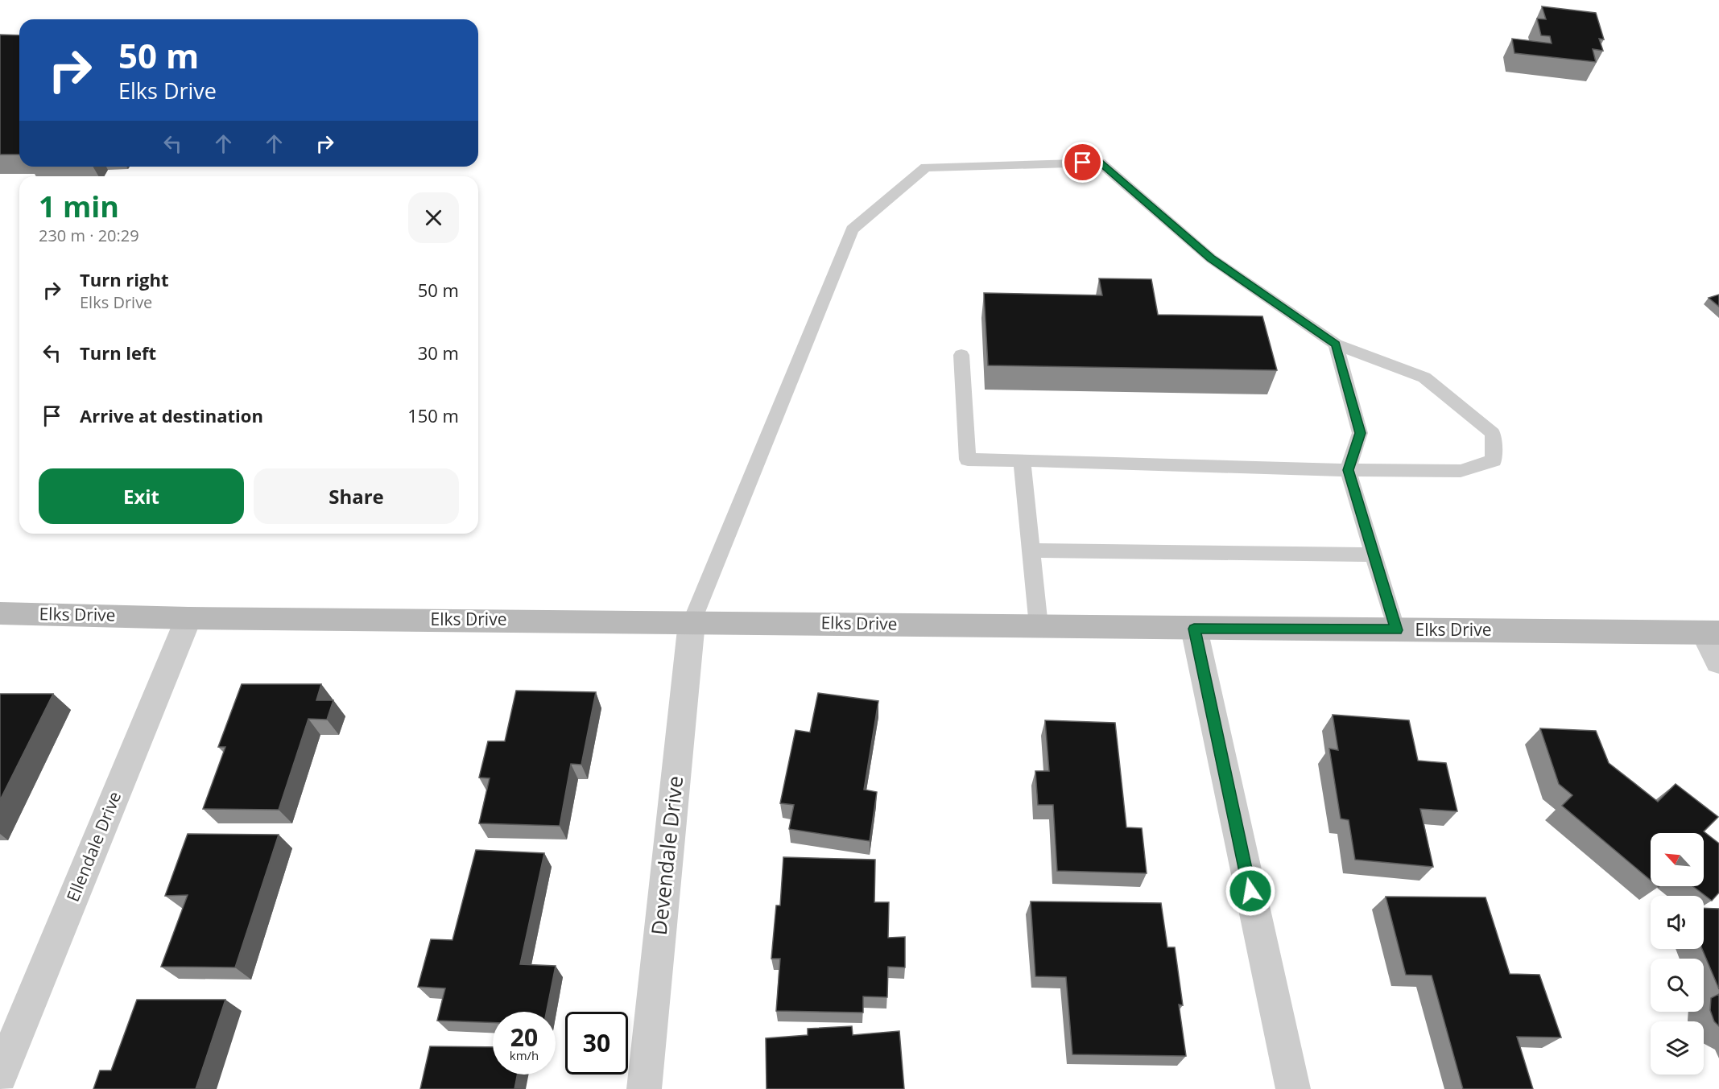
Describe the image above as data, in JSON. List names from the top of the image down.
{
  "streets": {
    "main road": ["Elks Drive"],
    "street": ["Ellendale Drive", "Devendale Drive"]
  },
  "crossings": [
    ["Elks Drive", "Ellendale Drive"],
    ["Elks Drive", "Devendale Drive"]
  ],
  "north": "top left",
  "page": {
    "turn": ["50 m", "Elks Drive"],
    "heading": ["1 min", "230 m · 20:29"],
    "list": [
      {
        "name": "Turn right",
        "note": "Elks Drive",
        "value": "50 m"
      },
      {
        "name": "Turn left",
        "value": "30 m"
      },
      {
        "name": "Arrive at destination",
        "value": "150 m"
      }
    ],
    "buttons": ["Exit", "Share"],
    "speed": "20 km/h",
    "limit": "30"
  }
}
